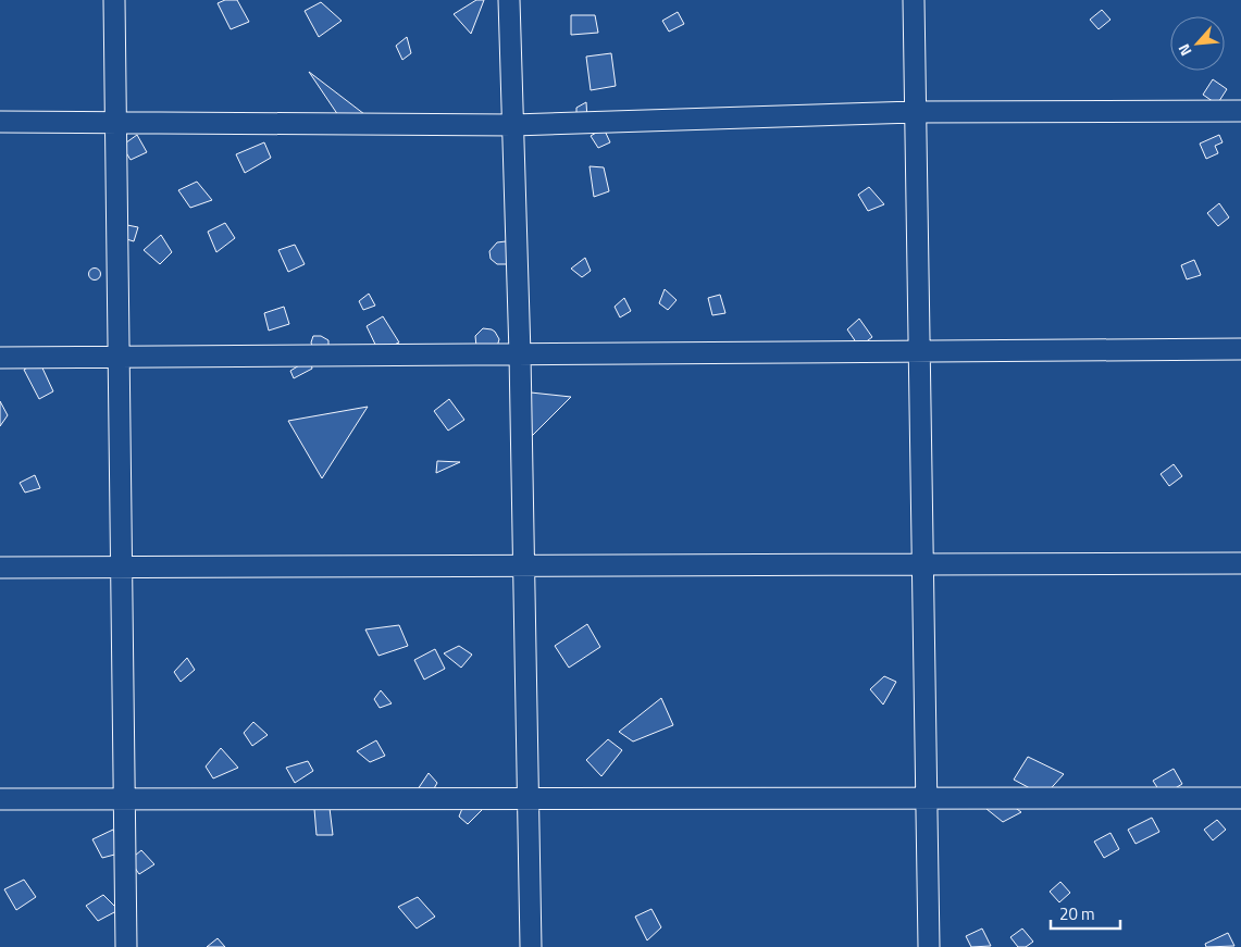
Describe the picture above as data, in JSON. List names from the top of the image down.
{
  "scale_bar": "20 m",
  "north": "bottom left"
}
